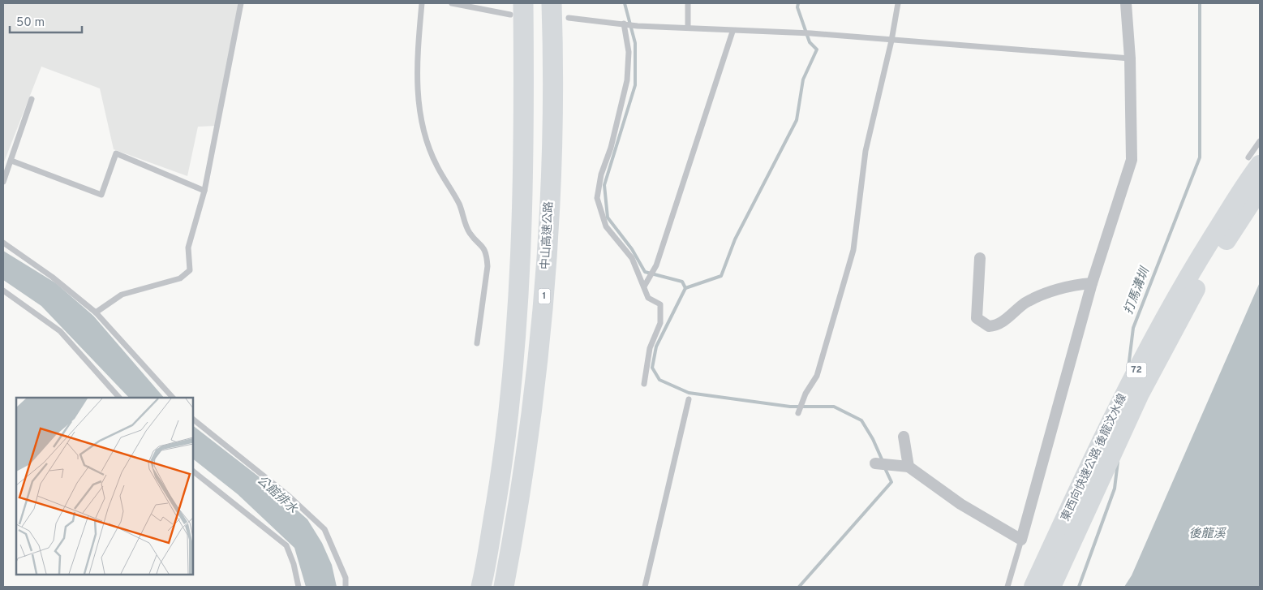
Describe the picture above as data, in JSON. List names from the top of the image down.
{
  "streets": {
    "highway": [
      "中山高速公路",
      "1",
      "72",
      "東西向快速公路 後龍汶水線"
    ]
  },
  "water": ["打馬溝圳", "公館排水", "後龍溪"],
  "scale_bar": "50 m"
}
